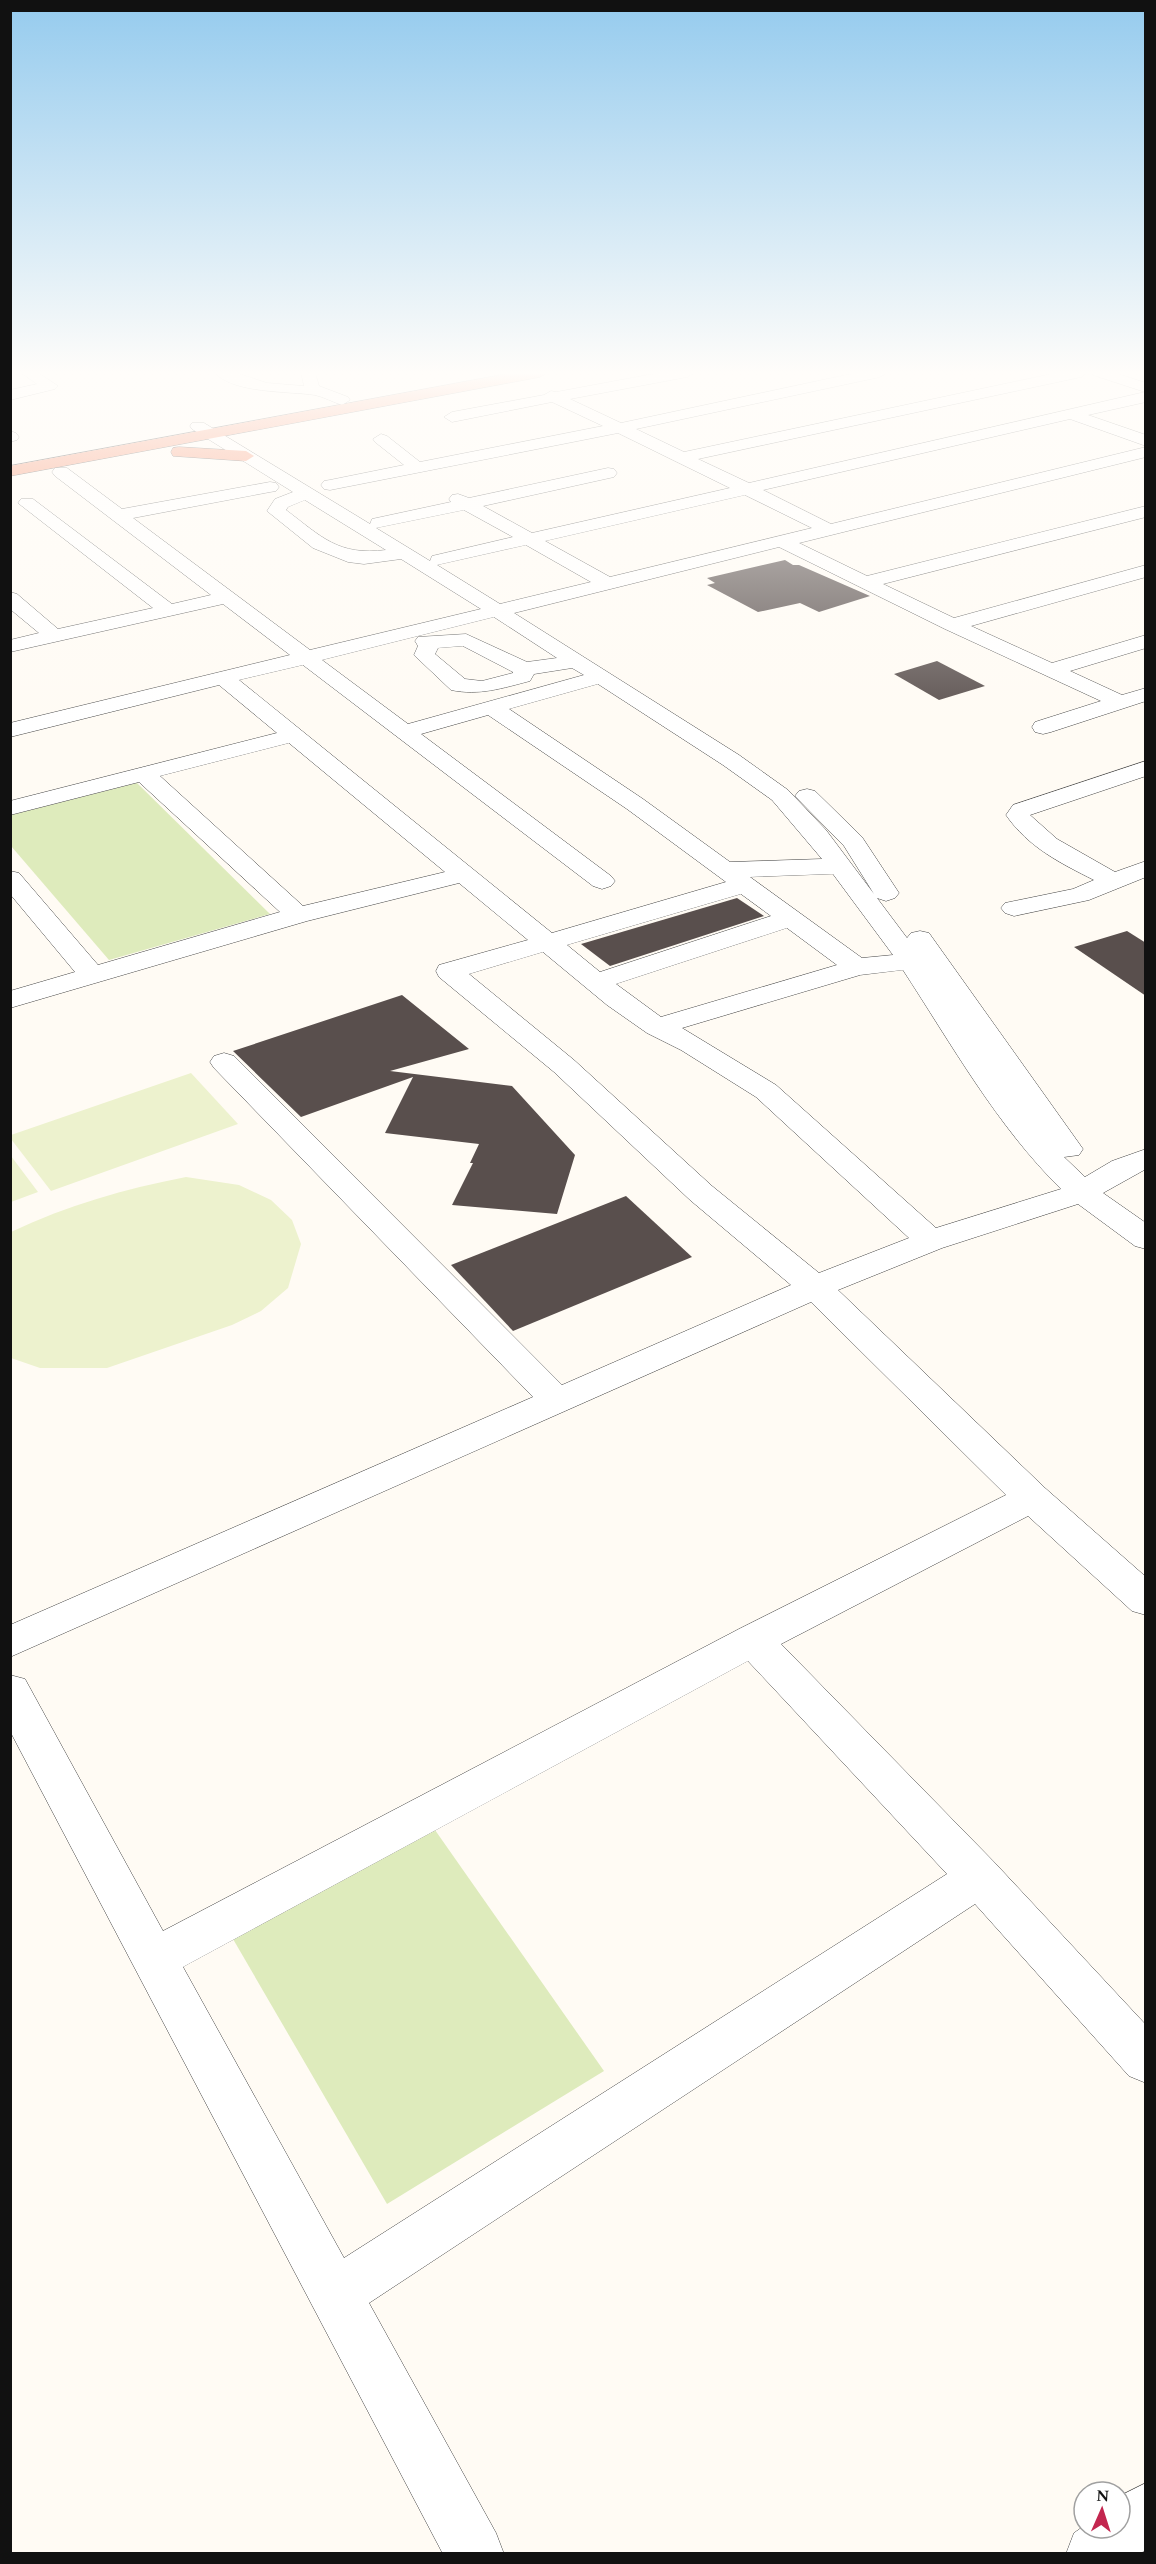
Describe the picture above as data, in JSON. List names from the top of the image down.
{
  "north": "top"
}
